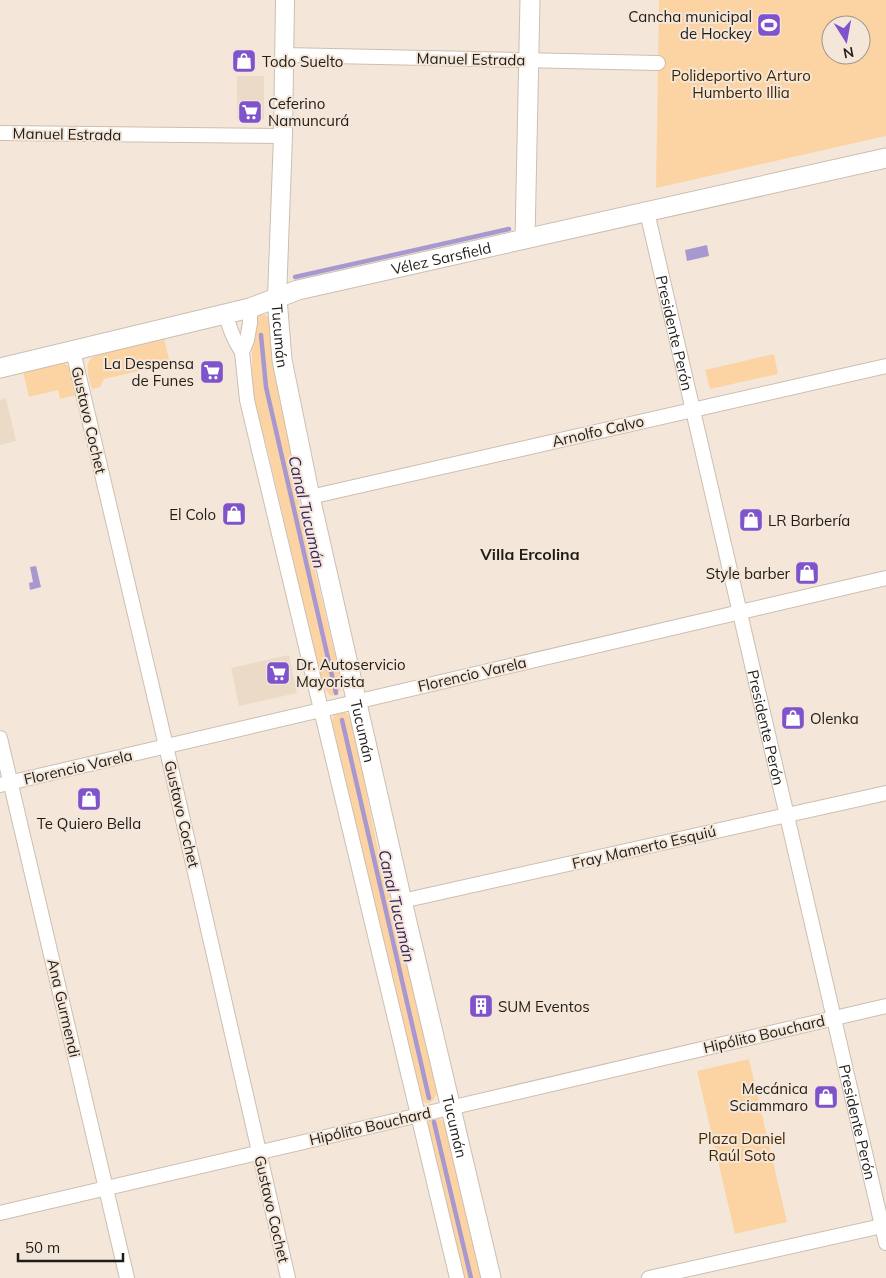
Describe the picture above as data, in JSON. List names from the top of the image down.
{
  "streets": {
    "main road": ["Vélez Sarsfield", "Tucumán"],
    "street": [
      "Manuel Estrada",
      "Presidente Perón",
      "Gustavo Cochet",
      "Arnolfo Calvo",
      "Florencio Varela",
      "Fray Mamerto Esquiú",
      "Ana Gurmendi",
      "Hipólito Bouchard"
    ]
  },
  "crossings": [
    ["Manuel Estrada", "Tucumán"],
    ["Vélez Sarsfield", "Presidente Perón"],
    ["Vélez Sarsfield", "Tucumán"],
    ["Vélez Sarsfield", "Gustavo Cochet"],
    ["Presidente Perón", "Arnolfo Calvo"],
    ["Presidente Perón", "Florencio Varela"],
    ["Presidente Perón", "Fray Mamerto Esquiú"],
    ["Presidente Perón", "Hipólito Bouchard"],
    ["Tucumán", "Arnolfo Calvo"],
    ["Tucumán", "Florencio Varela"],
    ["Tucumán", "Fray Mamerto Esquiú"],
    ["Tucumán", "Hipólito Bouchard"],
    ["Gustavo Cochet", "Florencio Varela"],
    ["Gustavo Cochet", "Hipólito Bouchard"],
    ["Florencio Varela", "Ana Gurmendi"],
    ["Ana Gurmendi", "Hipólito Bouchard"]
  ],
  "districts": ["Villa Ercolina"],
  "water": ["Canal Tucumán"],
  "parks": ["Polideportivo Arturo Humberto Illia", "Plaza Daniel Raúl Soto"],
  "places": {
    "sports": ["Cancha municipal de Hockey"],
    "shop": [
      "Todo Suelto",
      "El Colo",
      "LR Barbería",
      "Style barber",
      "Olenka",
      "Te Quiero Bella",
      "Mecánica Sciammaro"
    ],
    "supermarket": ["Ceferino Namuncurá", "La Despensa de Funes", "Dr. Autoservicio Mayorista"],
    "building": ["SUM Eventos"]
  },
  "scale_bar": "50 m",
  "north": "bottom"
}
